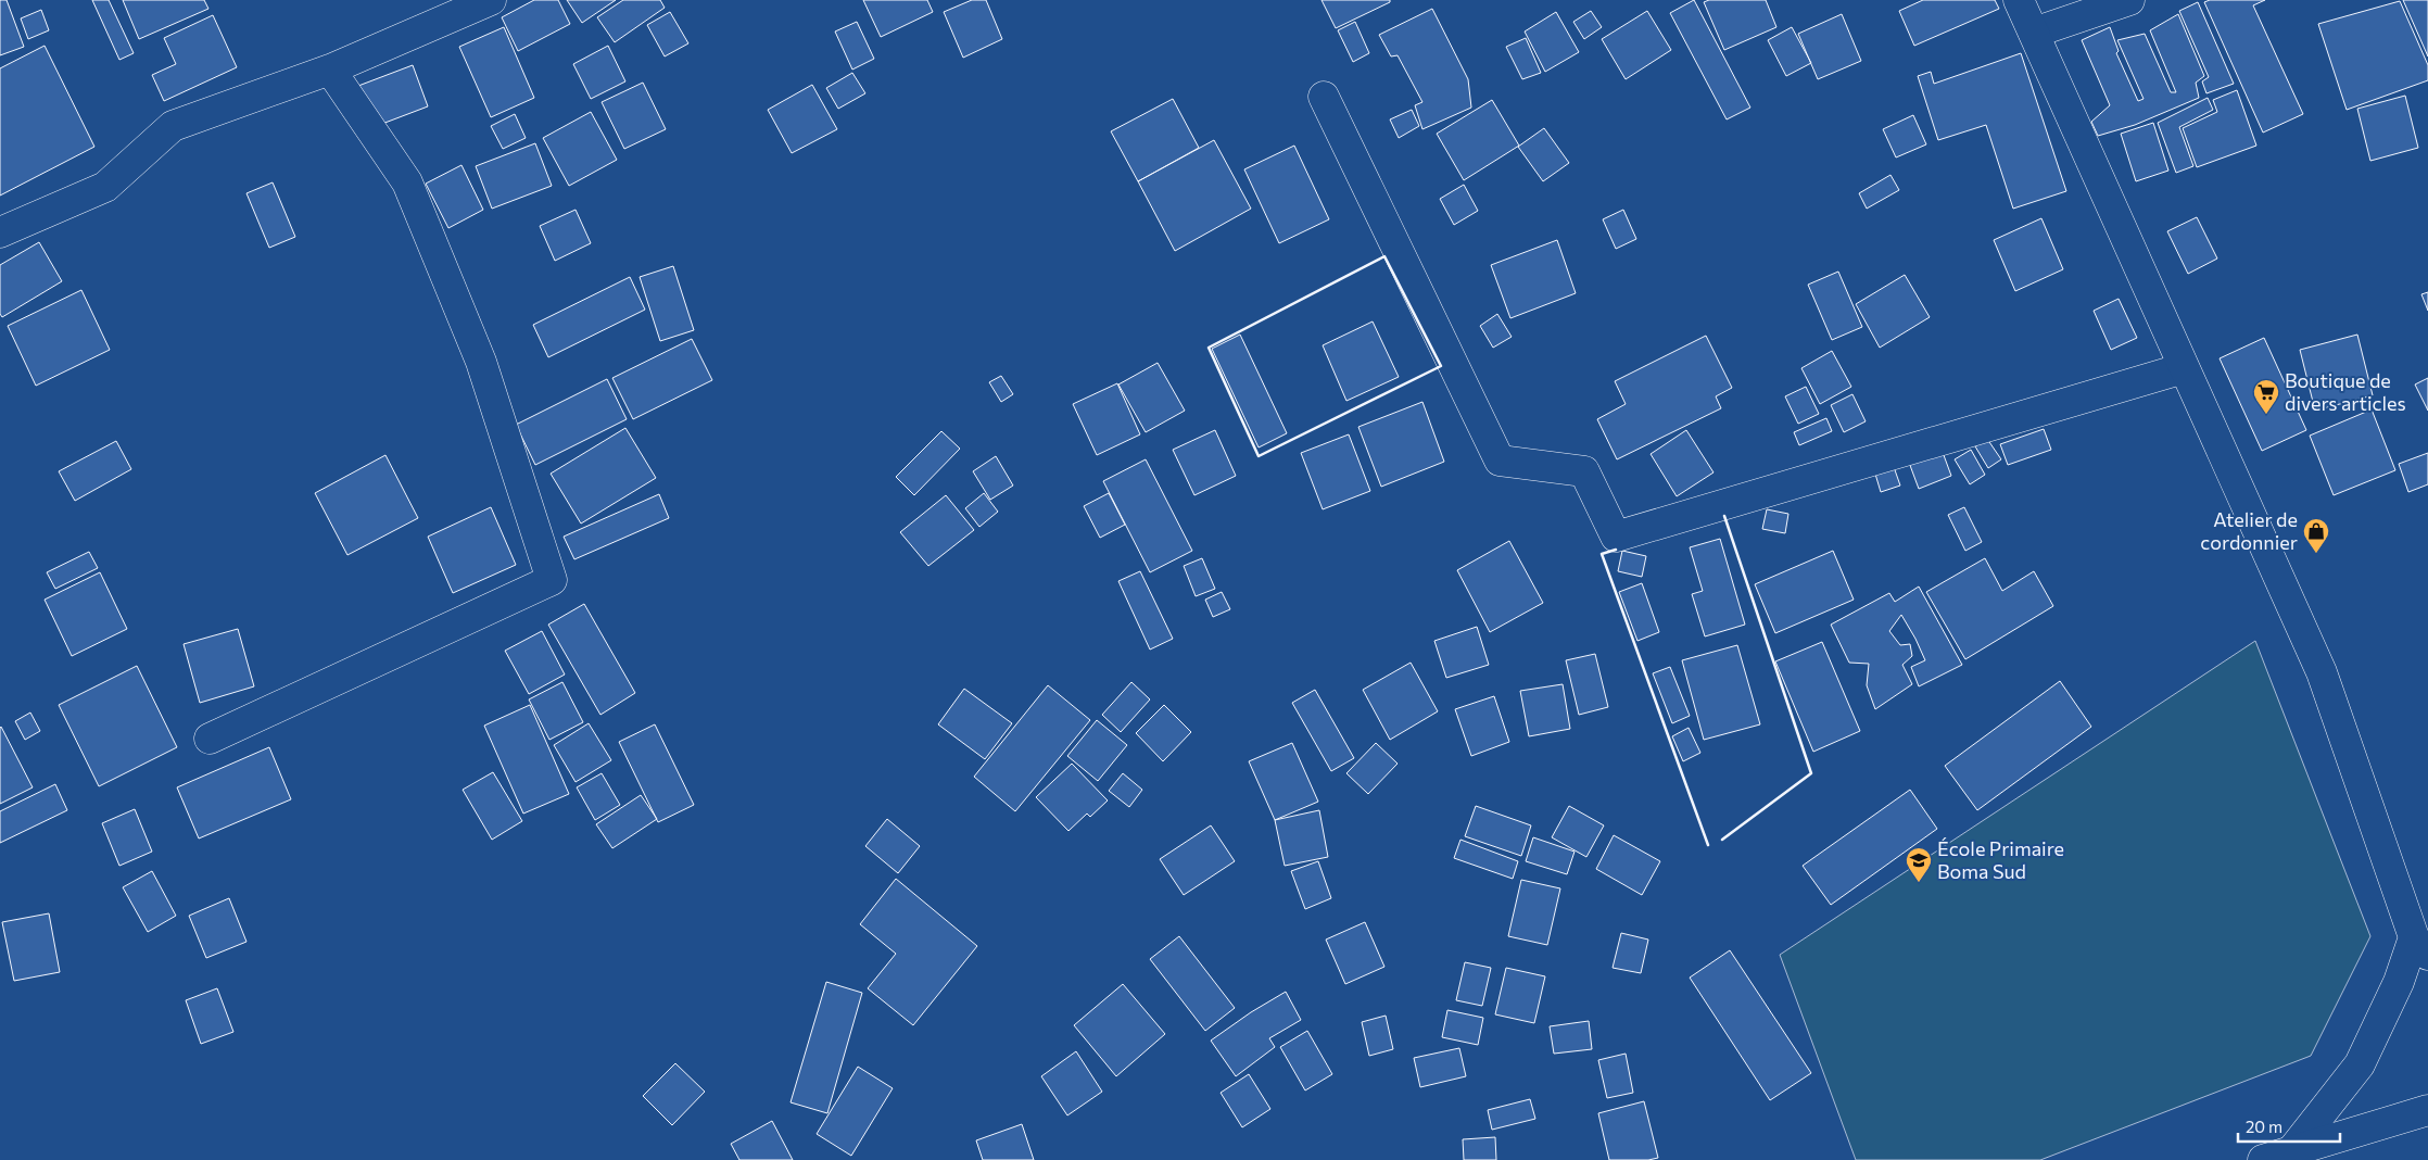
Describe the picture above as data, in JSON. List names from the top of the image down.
{
  "places": {
    "supermarket": ["Boutique de divers articles"],
    "shop": ["Atelier de cordonnier"],
    "school or university": ["École Primaire Boma Sud"]
  },
  "scale_bar": "20 m"
}
